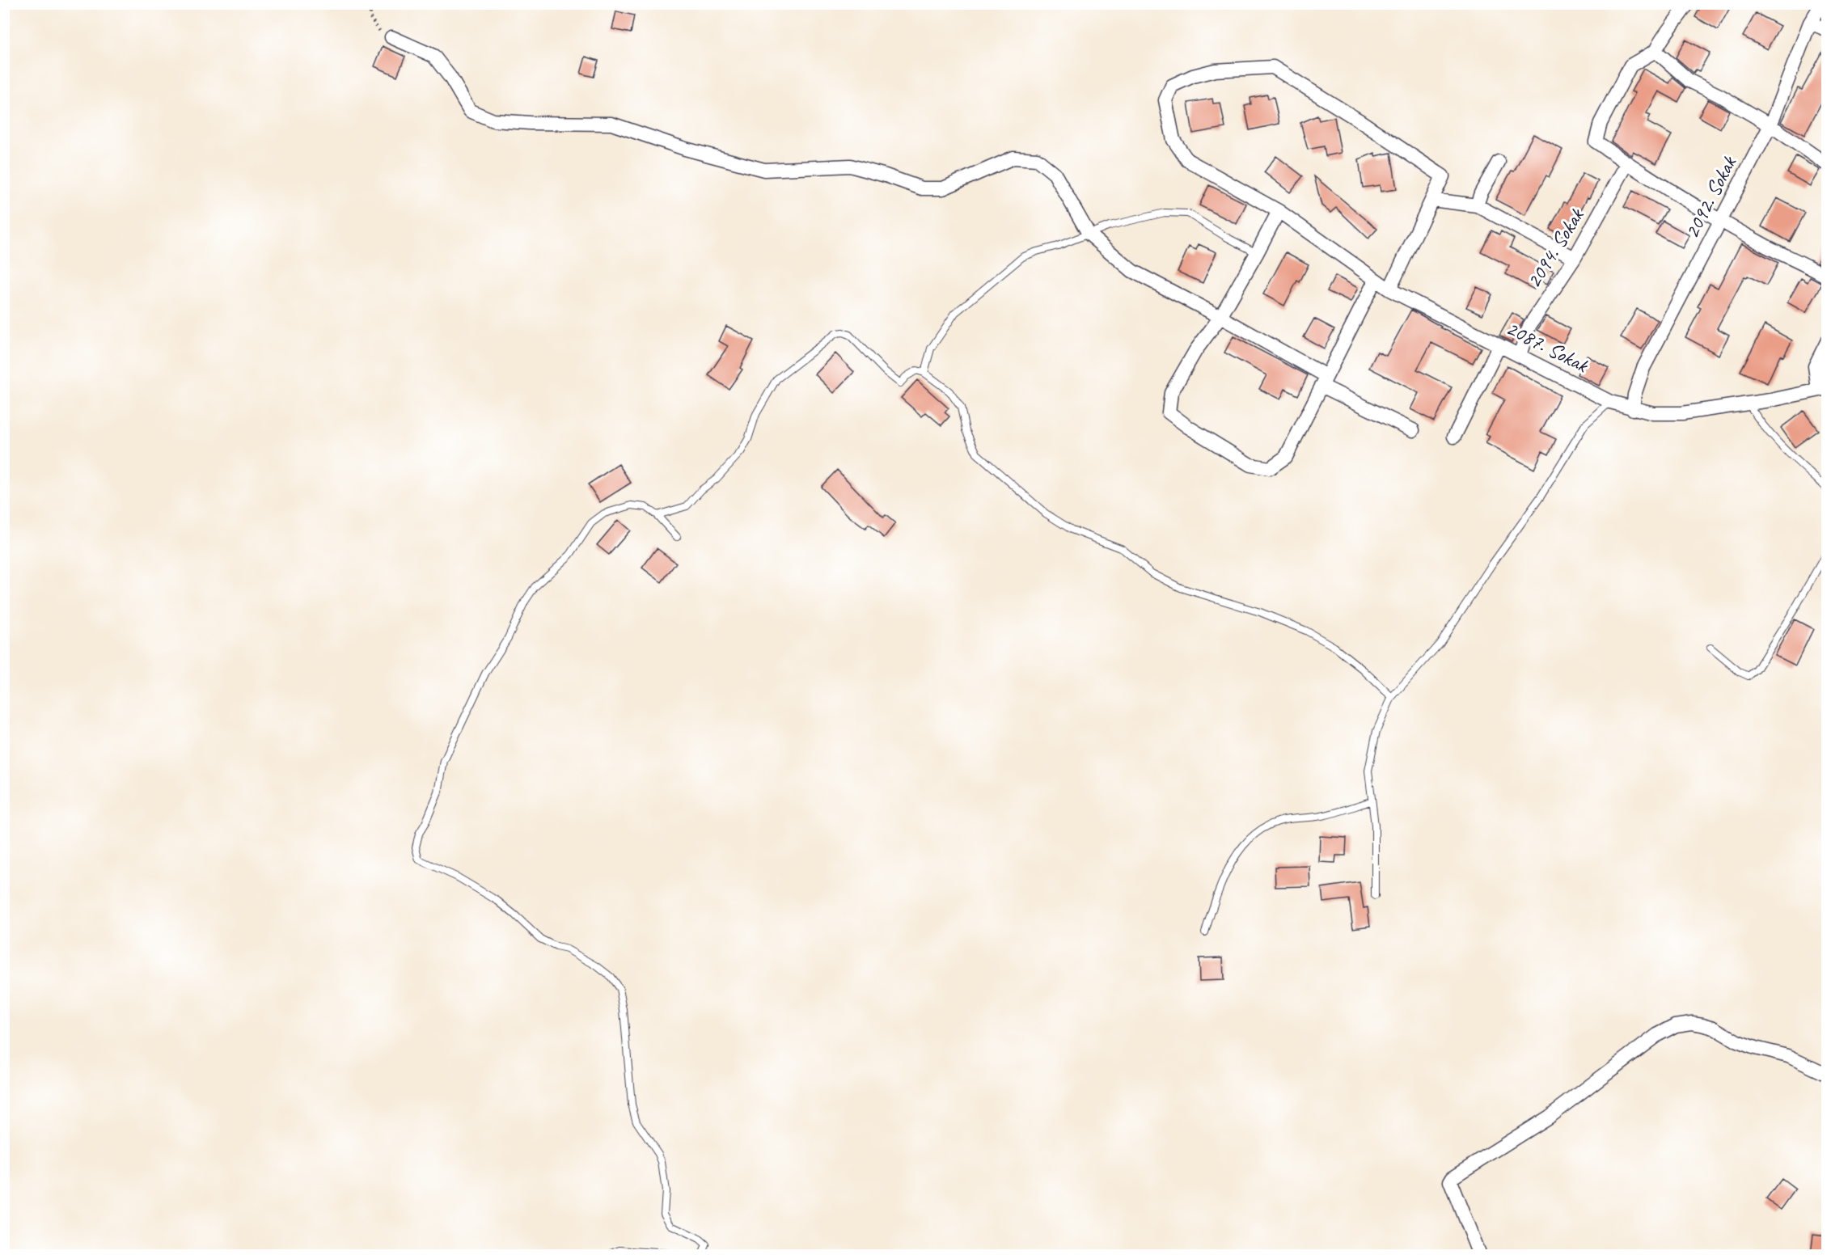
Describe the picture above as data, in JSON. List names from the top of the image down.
{
  "streets": {
    "street": ["2092. Sokak", "2094. Sokak", "2087. Sokak"]
  },
  "crossings": [
    ["2092. Sokak", "2087. Sokak"],
    ["2094. Sokak", "2087. Sokak"]
  ]
}
